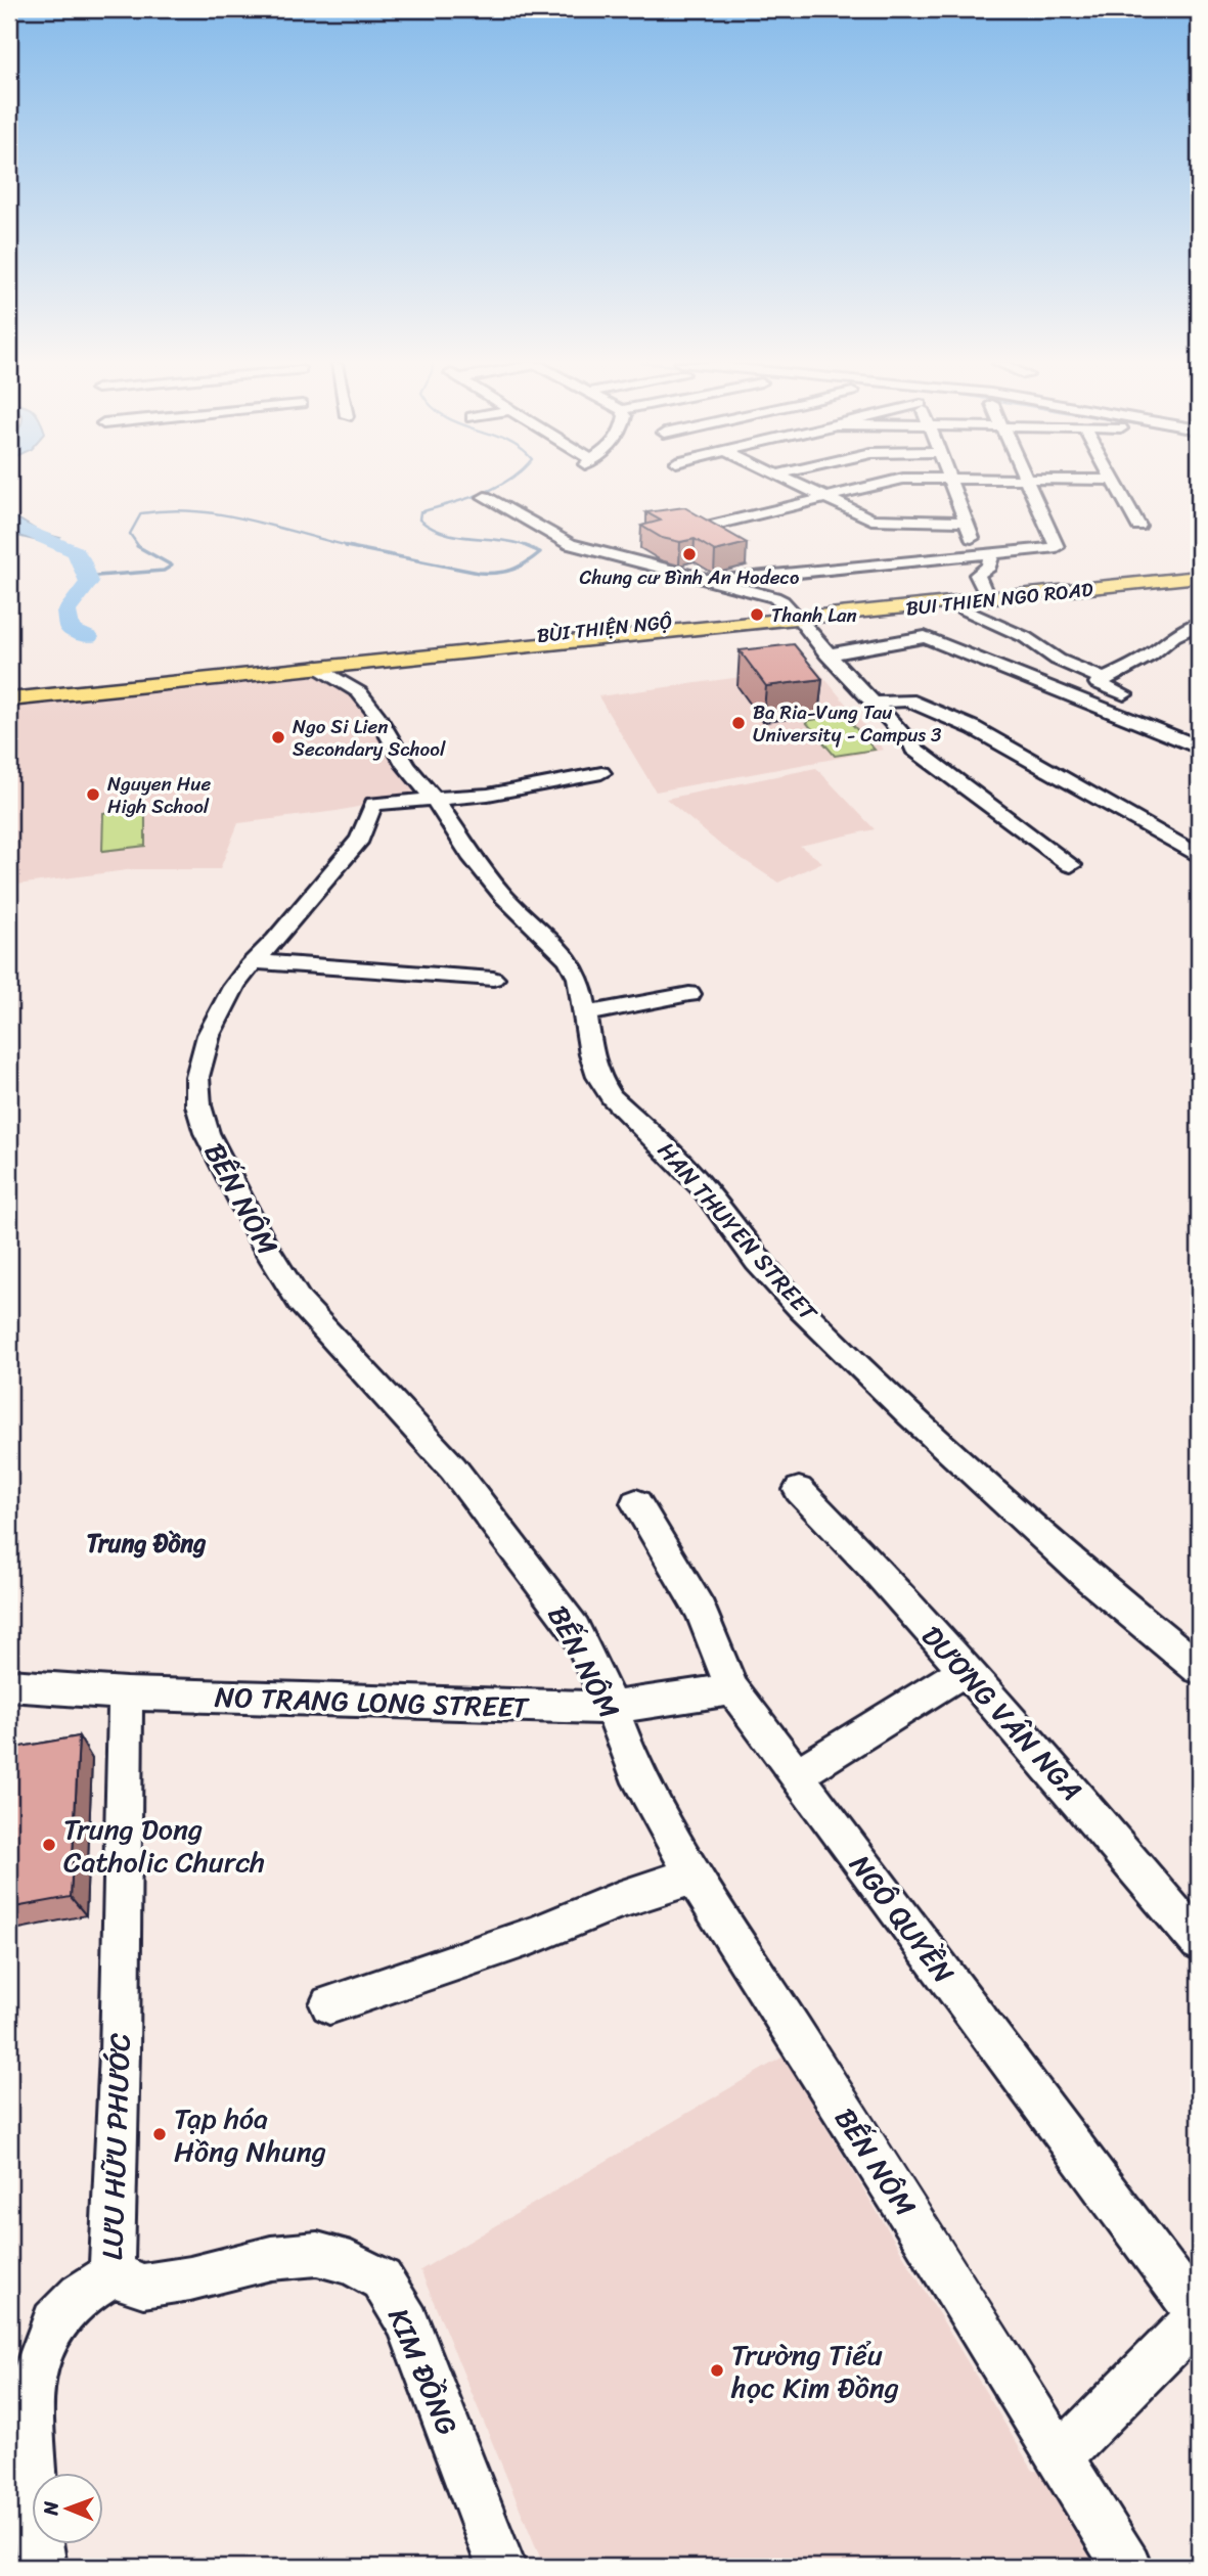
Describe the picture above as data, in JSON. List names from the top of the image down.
{
  "streets": {
    "main road": ["BUI THIEN NGO ROAD", "BÙI THIỆN NGỘ"],
    "street": [
      "BẾN NÔM",
      "HAN THUYEN STREET",
      "NO TRANG LONG STREET",
      "DƯƠNG VÂN NGA",
      "NGÔ QUYỀN",
      "LƯU HỮU PHƯỚC",
      "KIM ĐỒNG"
    ]
  },
  "crossings": [
    ["BUI THIEN NGO ROAD", "BÙI THIỆN NGỘ"],
    ["BÙI THIỆN NGỘ", "HAN THUYEN STREET"],
    ["BẾN NÔM", "HAN THUYEN STREET"],
    ["BẾN NÔM", "NO TRANG LONG STREET"],
    ["NO TRANG LONG STREET", "NGÔ QUYỀN"],
    ["NO TRANG LONG STREET", "LƯU HỮU PHƯỚC"],
    ["LƯU HỮU PHƯỚC", "KIM ĐỒNG"]
  ],
  "districts": ["Trung Đồng"],
  "places": [
    "Chung cư Bình An Hodeco",
    "Thanh Lan",
    "Ba Ria-Vung Tau University - Campus 3",
    "Ngo Si Lien Secondary School",
    "Nguyen Hue High School",
    "Trung Dong Catholic Church",
    "Tạp hóa Hồng Nhung",
    "Trường Tiểu học Kim Đồng"
  ],
  "north": "left"
}
